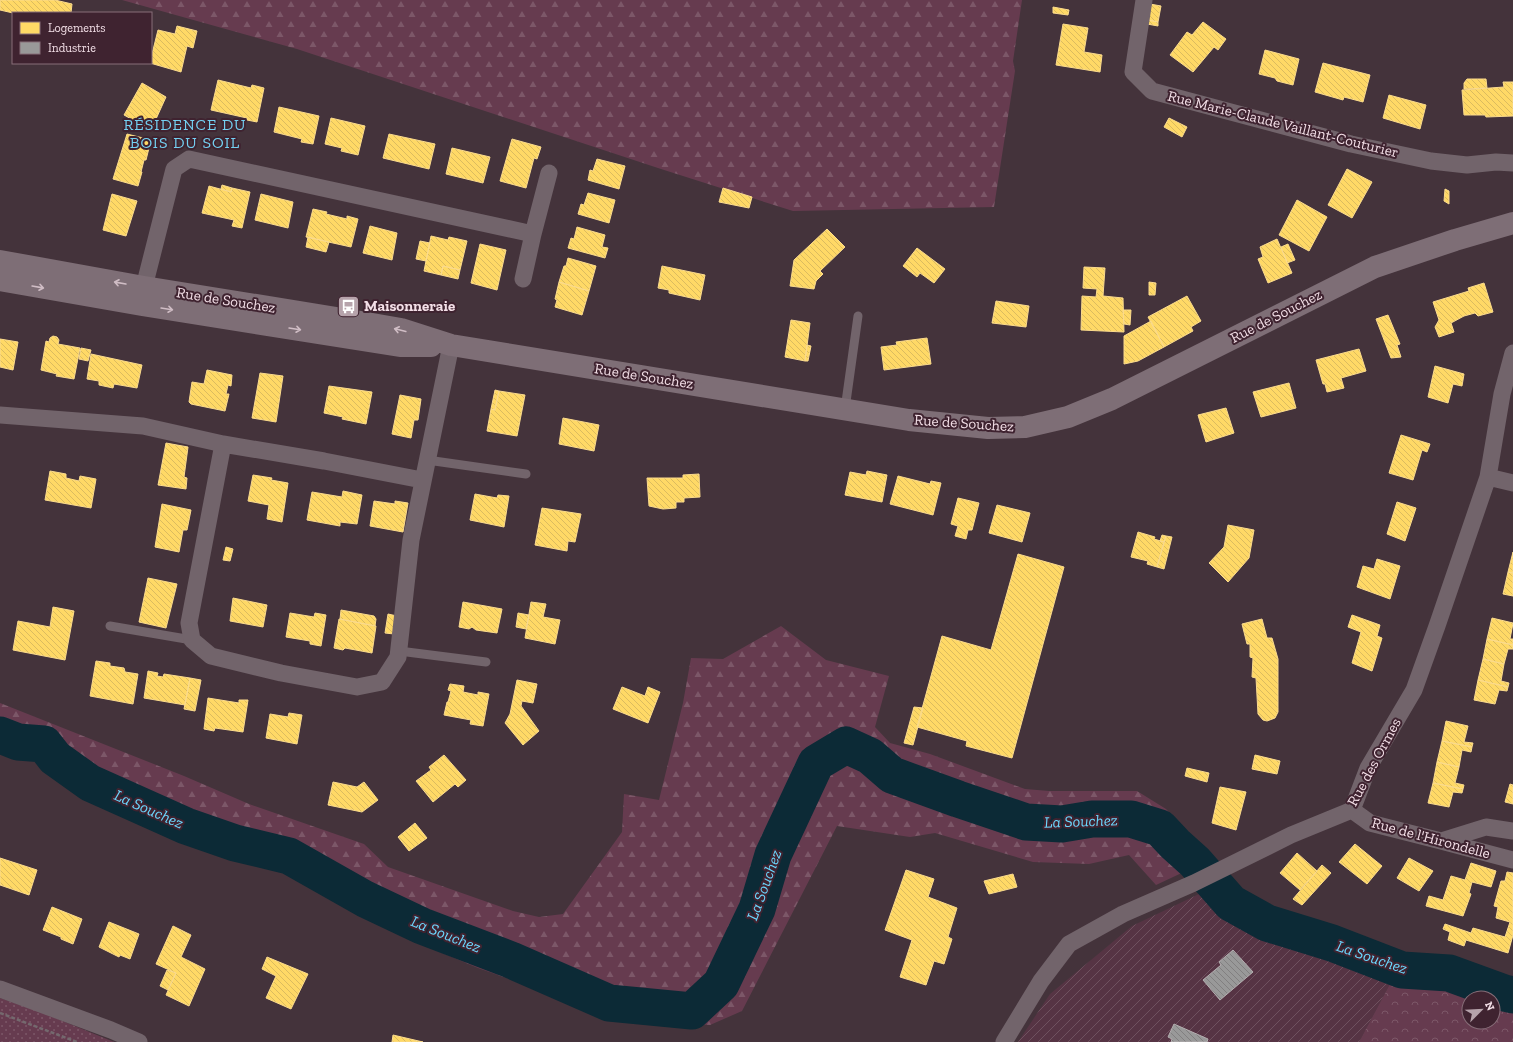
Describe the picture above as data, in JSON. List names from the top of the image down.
{
  "streets": {
    "main road": ["Rue de Souchez"],
    "street": ["Rue Marie-Claude Vaillant-Couturier", "Rue des Ormes", "Rue de l'Hirondelle"]
  },
  "crossings": [
    ["Rue des Ormes", "Rue de l'Hirondelle"]
  ],
  "districts": ["RÉSIDENCE DU BOIS DU SOIL"],
  "water": ["La Souchez"],
  "places": {
    "bus stop": ["Maisonneraie"]
  },
  "legend": ["Logements", "Industrie"],
  "north": "top right"
}
